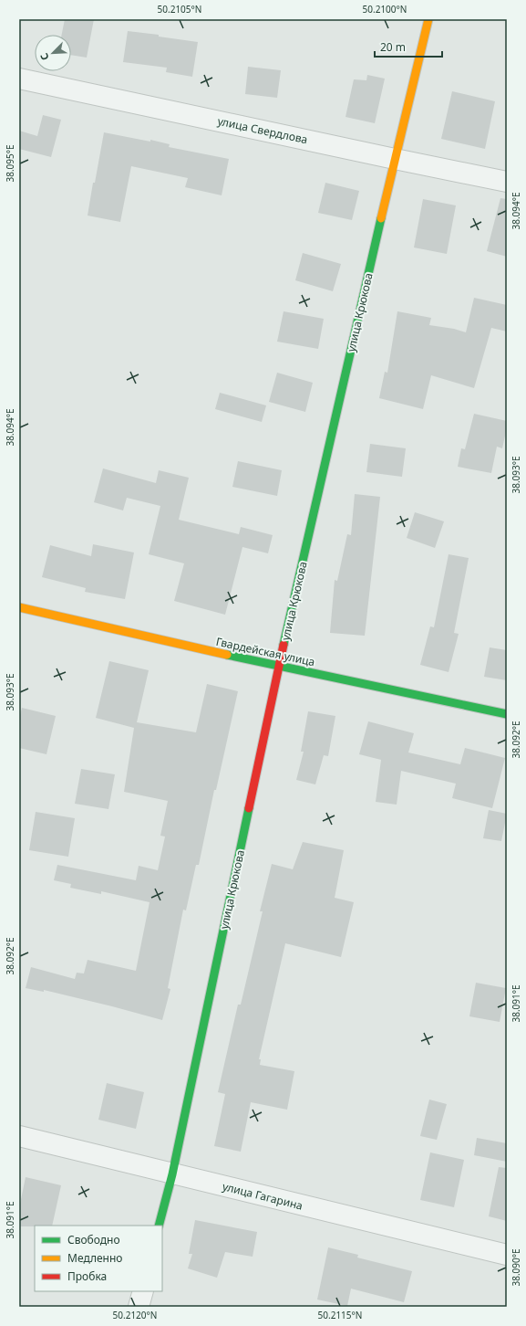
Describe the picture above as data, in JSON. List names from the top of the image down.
{
  "streets": {
    "street": [
      "улица Свердлова",
      "улица Крюкова",
      "Гвардейская улица",
      "улица Гагарина"
    ]
  },
  "crossings": [
    ["улица Свердлова", "улица Крюкова"],
    ["улица Крюкова", "Гвардейская улица"],
    ["улица Крюкова", "улица Гагарина"]
  ],
  "legend": ["Свободно", "Медленно", "Пробка"],
  "scale_bar": "20 m",
  "north": "bottom left",
  "coordinates": [
    "50.2105°N",
    "50.2100°N",
    "38.095°E",
    "38.094°E",
    "38.093°E",
    "38.092°E",
    "38.091°E",
    "38.090°E",
    "50.2120°N",
    "50.2115°N"
  ]
}
